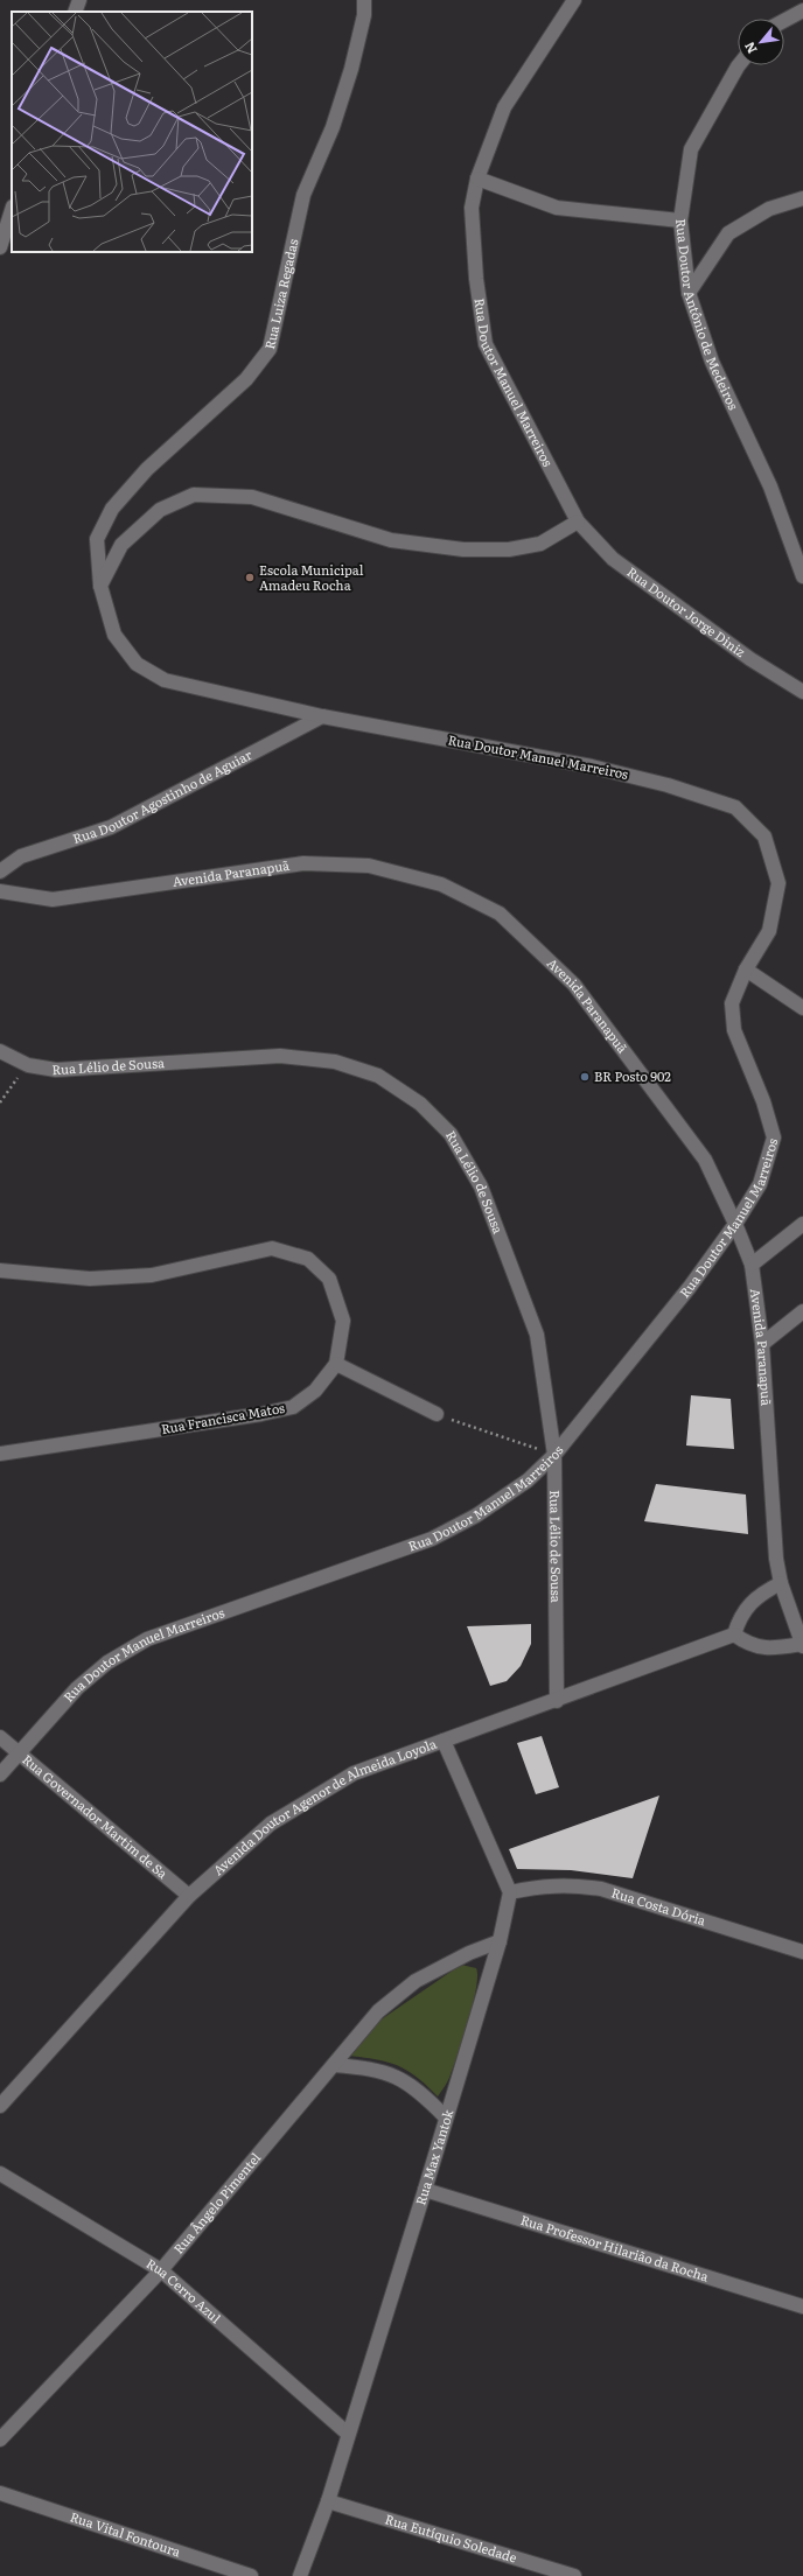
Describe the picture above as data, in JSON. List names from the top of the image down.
{
  "streets": {
    "street": [
      "Rua Luiza Regadas",
      "Rua Doutor Antônio de Medeiros",
      "Rua Doutor Manuel Marreiros",
      "Rua Doutor Jorge Diniz",
      "Rua Doutor Agostinho de Aguiar",
      "Avenida Paranapuã",
      "Rua Lélio de Sousa",
      "Rua Francisca Matos",
      "Avenida Doutor Agenor de Almeida Loyola",
      "Rua Governador Martim de Sa",
      "Rua Costa Dória",
      "Rua Max Yantok",
      "Rua Ângelo Pimentel",
      "Rua Professor Hilarião da Rocha",
      "Rua Cerro Azul",
      "Rua Vital Fontoura",
      "Rua Eutíquio Soledade"
    ]
  },
  "crossings": [
    ["Rua Luiza Regadas", "Rua Doutor Manuel Marreiros"],
    ["Rua Doutor Manuel Marreiros", "Rua Doutor Jorge Diniz"],
    ["Rua Doutor Manuel Marreiros", "Rua Doutor Agostinho de Aguiar"],
    ["Rua Doutor Manuel Marreiros", "Avenida Paranapuã"],
    ["Rua Doutor Manuel Marreiros", "Rua Lélio de Sousa"],
    ["Rua Doutor Manuel Marreiros", "Rua Governador Martim de Sa"],
    ["Rua Lélio de Sousa", "Avenida Doutor Agenor de Almeida Loyola"],
    ["Avenida Doutor Agenor de Almeida Loyola", "Rua Governador Martim de Sa"],
    ["Rua Costa Dória", "Rua Max Yantok"],
    ["Rua Max Yantok", "Rua Ângelo Pimentel"],
    ["Rua Max Yantok", "Rua Professor Hilarião da Rocha"],
    ["Rua Max Yantok", "Rua Cerro Azul"],
    ["Rua Max Yantok", "Rua Eutíquio Soledade"],
    ["Rua Ângelo Pimentel", "Rua Cerro Azul"]
  ],
  "places": ["Escola Municipal Amadeu Rocha", "BR Posto 902"],
  "north": "bottom left"
}
